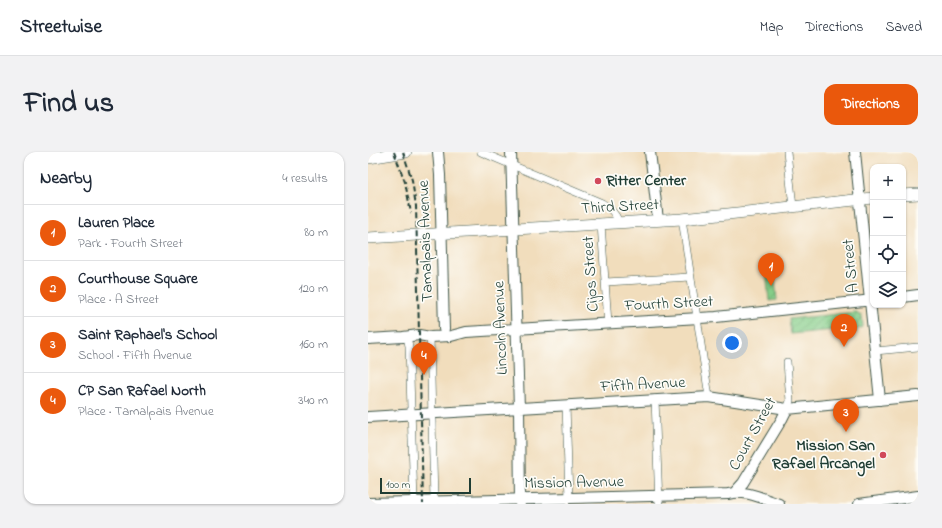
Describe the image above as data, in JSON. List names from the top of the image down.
{
  "streets": {
    "main road": ["Third Street"],
    "street": [
      "Tamalpais Avenue",
      "A Street",
      "Cijos Street",
      "Fourth Street",
      "Lincoln Avenue",
      "Fifth Avenue",
      "Court Street",
      "Mission Avenue"
    ]
  },
  "crossings": [
    ["Third Street", "Tamalpais Avenue"],
    ["Third Street", "A Street"],
    ["Third Street", "Cijos Street"],
    ["Third Street", "Lincoln Avenue"],
    ["Tamalpais Avenue", "Fourth Street"],
    ["A Street", "Fifth Avenue"],
    ["Cijos Street", "Fourth Street"],
    ["Fourth Street", "Lincoln Avenue"],
    ["Lincoln Avenue", "Fifth Avenue"],
    ["Lincoln Avenue", "Mission Avenue"],
    ["Fifth Avenue", "Court Street"],
    ["Court Street", "Mission Avenue"]
  ],
  "places": ["Ritter Center", "Mission San Rafael Arcangel"],
  "scale_bar": "100 m",
  "page": {
    "header": "Streetwise",
    "nav": ["Map", "Directions", "Saved"],
    "title": "Find us",
    "buttons": "Directions",
    "heading": ["Nearby", "4 results"],
    "map_buttons": ["+", "−"],
    "list": [
      {
        "mark": "1",
        "name": "Lauren Place",
        "note": "Park · Fourth Street",
        "value": "80 m"
      },
      {
        "mark": "2",
        "name": "Courthouse Square",
        "note": "Place · A Street",
        "value": "120 m"
      },
      {
        "mark": "3",
        "name": "Saint Raphael's School",
        "note": "School · Fifth Avenue",
        "value": "160 m"
      },
      {
        "mark": "4",
        "name": "CP San Rafael North",
        "note": "Place · Tamalpais Avenue",
        "value": "340 m"
      }
    ],
    "pins": [
      "1",
      "2",
      "4",
      "3"
    ],
    "scale": "100 m"
  }
}
